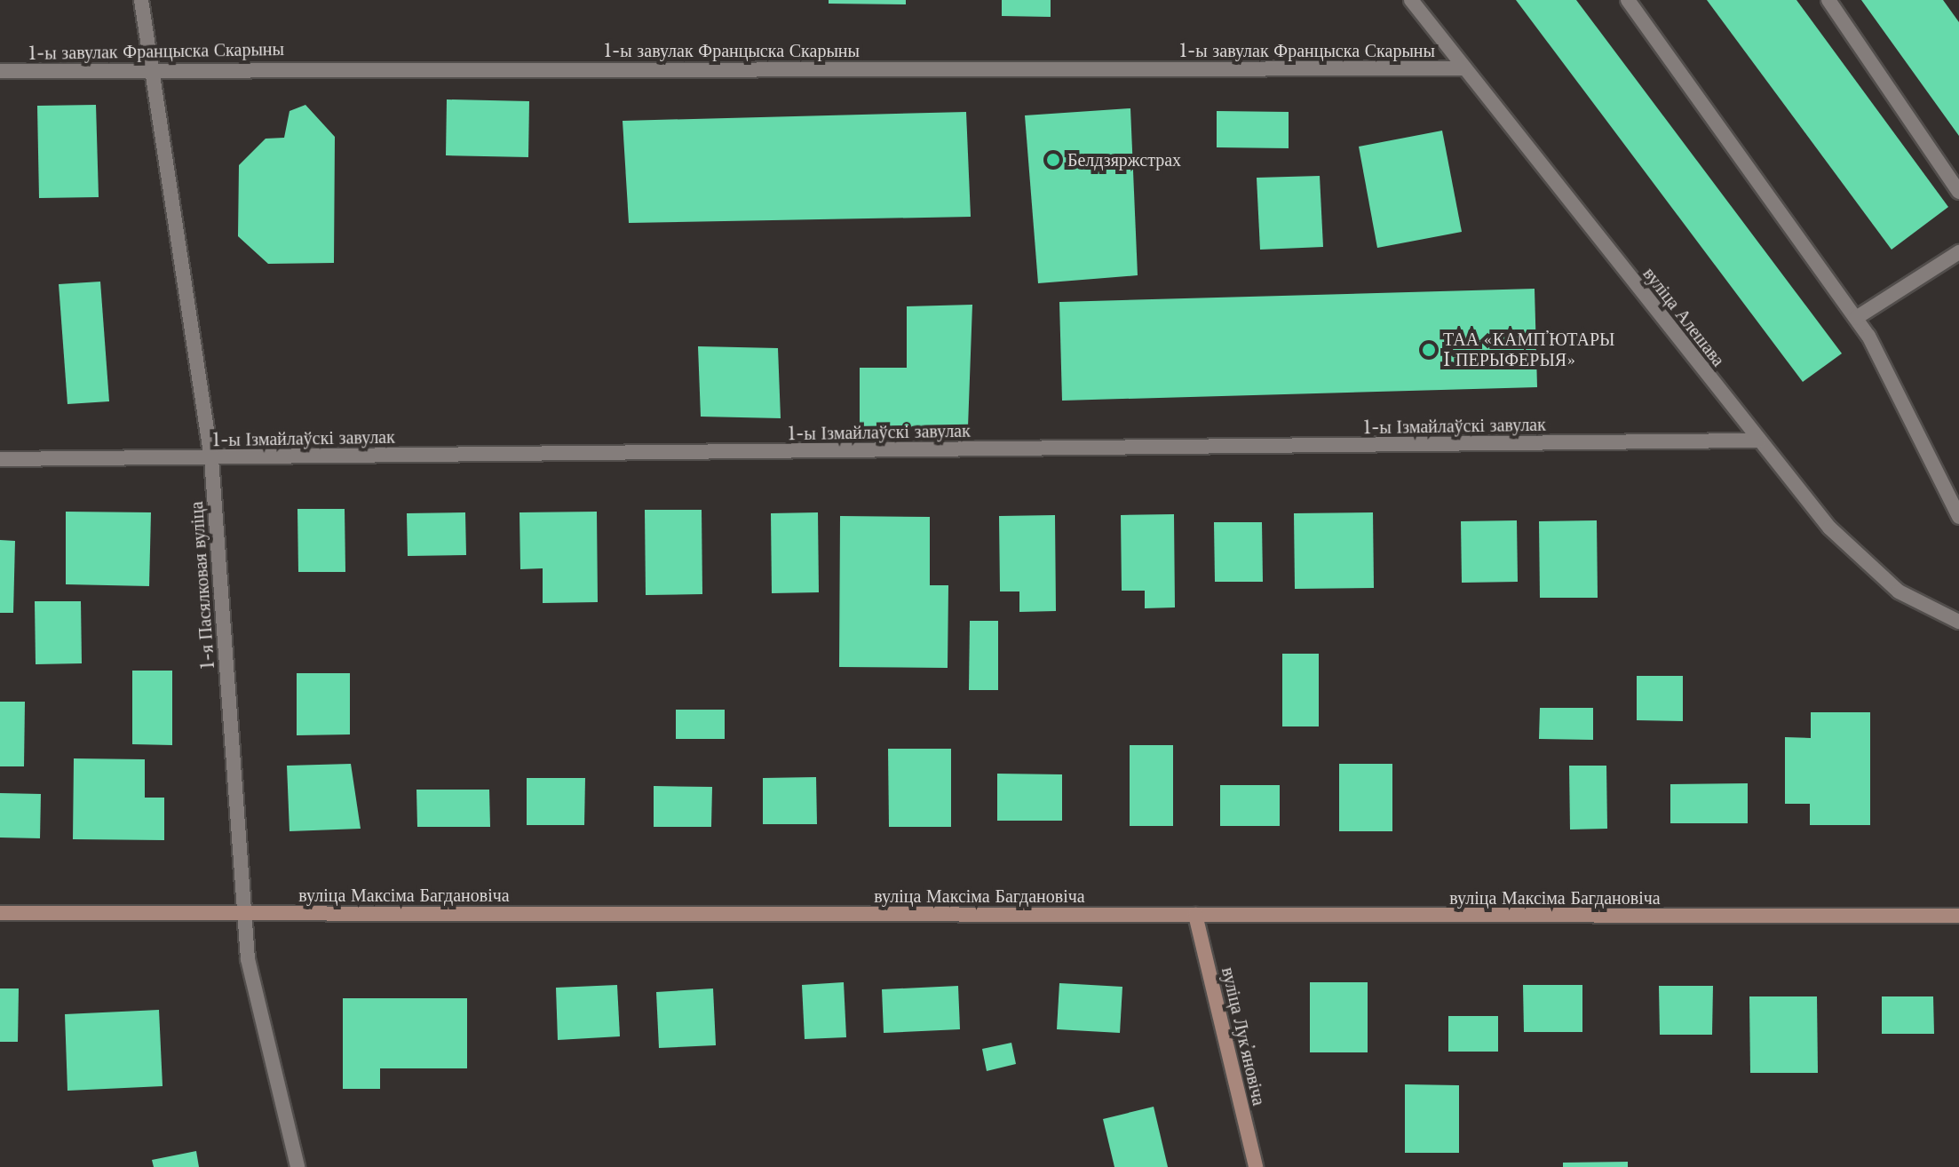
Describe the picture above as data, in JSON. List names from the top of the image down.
{
  "streets": {
    "main road": ["вуліца Максіма Багдановіча", "вуліца Лукʼяновіча"],
    "street": [
      "1-ы завулак Францыска Скарыны",
      "вуліца Алешава",
      "1-ы Ізмайлаўскі завулак",
      "1-я Пасялковая вуліца"
    ]
  },
  "crossings": [
    ["1-ы завулак Францыска Скарыны", "вуліца Алешава"],
    ["1-ы завулак Францыска Скарыны", "1-я Пасялковая вуліца"],
    ["вуліца Алешава", "1-ы Ізмайлаўскі завулак"],
    ["1-ы Ізмайлаўскі завулак", "1-я Пасялковая вуліца"],
    ["1-я Пасялковая вуліца", "вуліца Максіма Багдановіча"],
    ["вуліца Максіма Багдановіча", "вуліца Лукʼяновіча"]
  ],
  "places": ["Белдзяржстрах", "ТАА «КАМПʼЮТАРЫ I ПЕРЫФЕРЫЯ»"]
}
